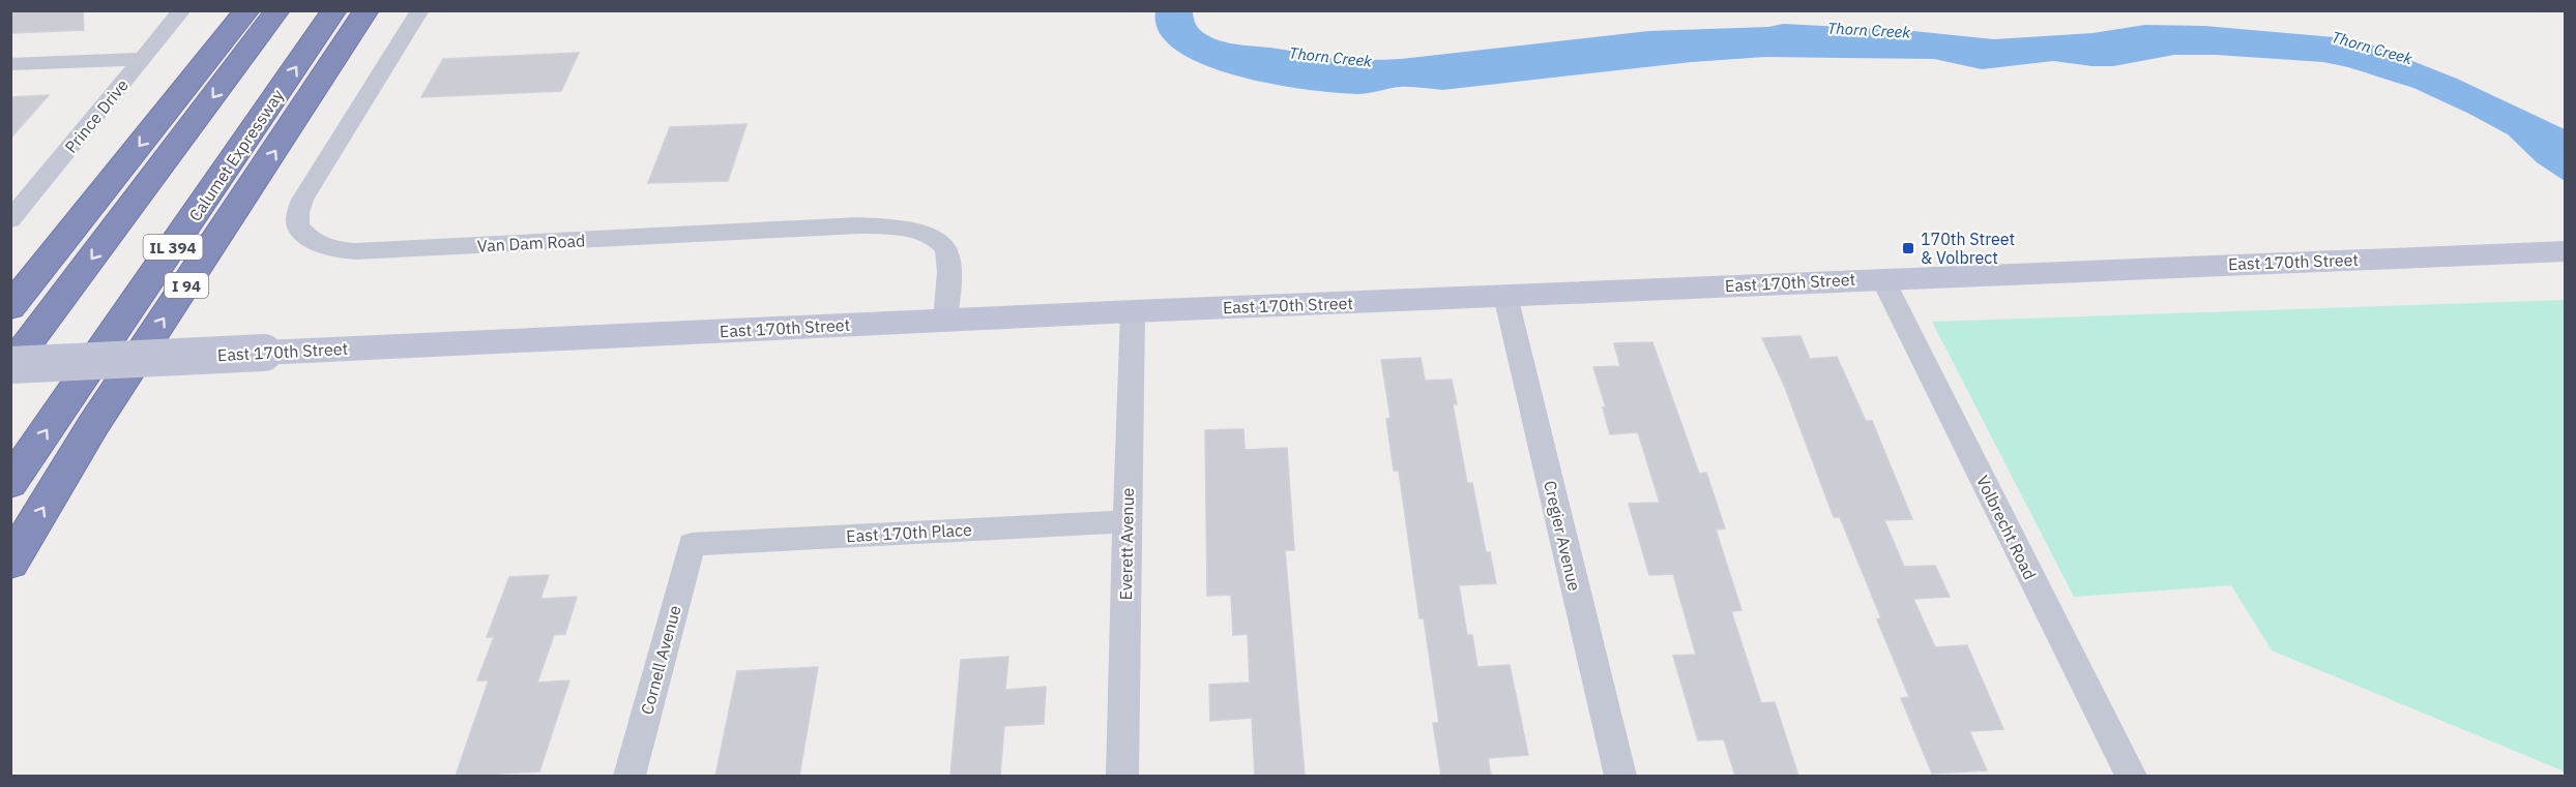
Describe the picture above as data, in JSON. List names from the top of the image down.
{
  "streets": {
    "highway": ["Calumet Expressway", "IL 394", "I 94"],
    "street": [
      "Prince Drive",
      "Van Dam Road",
      "East 170th Street",
      "Volbrecht Road",
      "East 170th Place",
      "Cregier Avenue",
      "Everett Avenue",
      "Cornell Avenue"
    ]
  },
  "crossings": [
    ["Van Dam Road", "East 170th Street"],
    ["East 170th Street", "Volbrecht Road"],
    ["East 170th Street", "Cregier Avenue"],
    ["East 170th Street", "Everett Avenue"],
    ["East 170th Place", "Everett Avenue"],
    ["East 170th Place", "Cornell Avenue"]
  ],
  "water": ["Thorn Creek"],
  "places": {
    "transit": ["170th Street & Volbrect"]
  }
}
